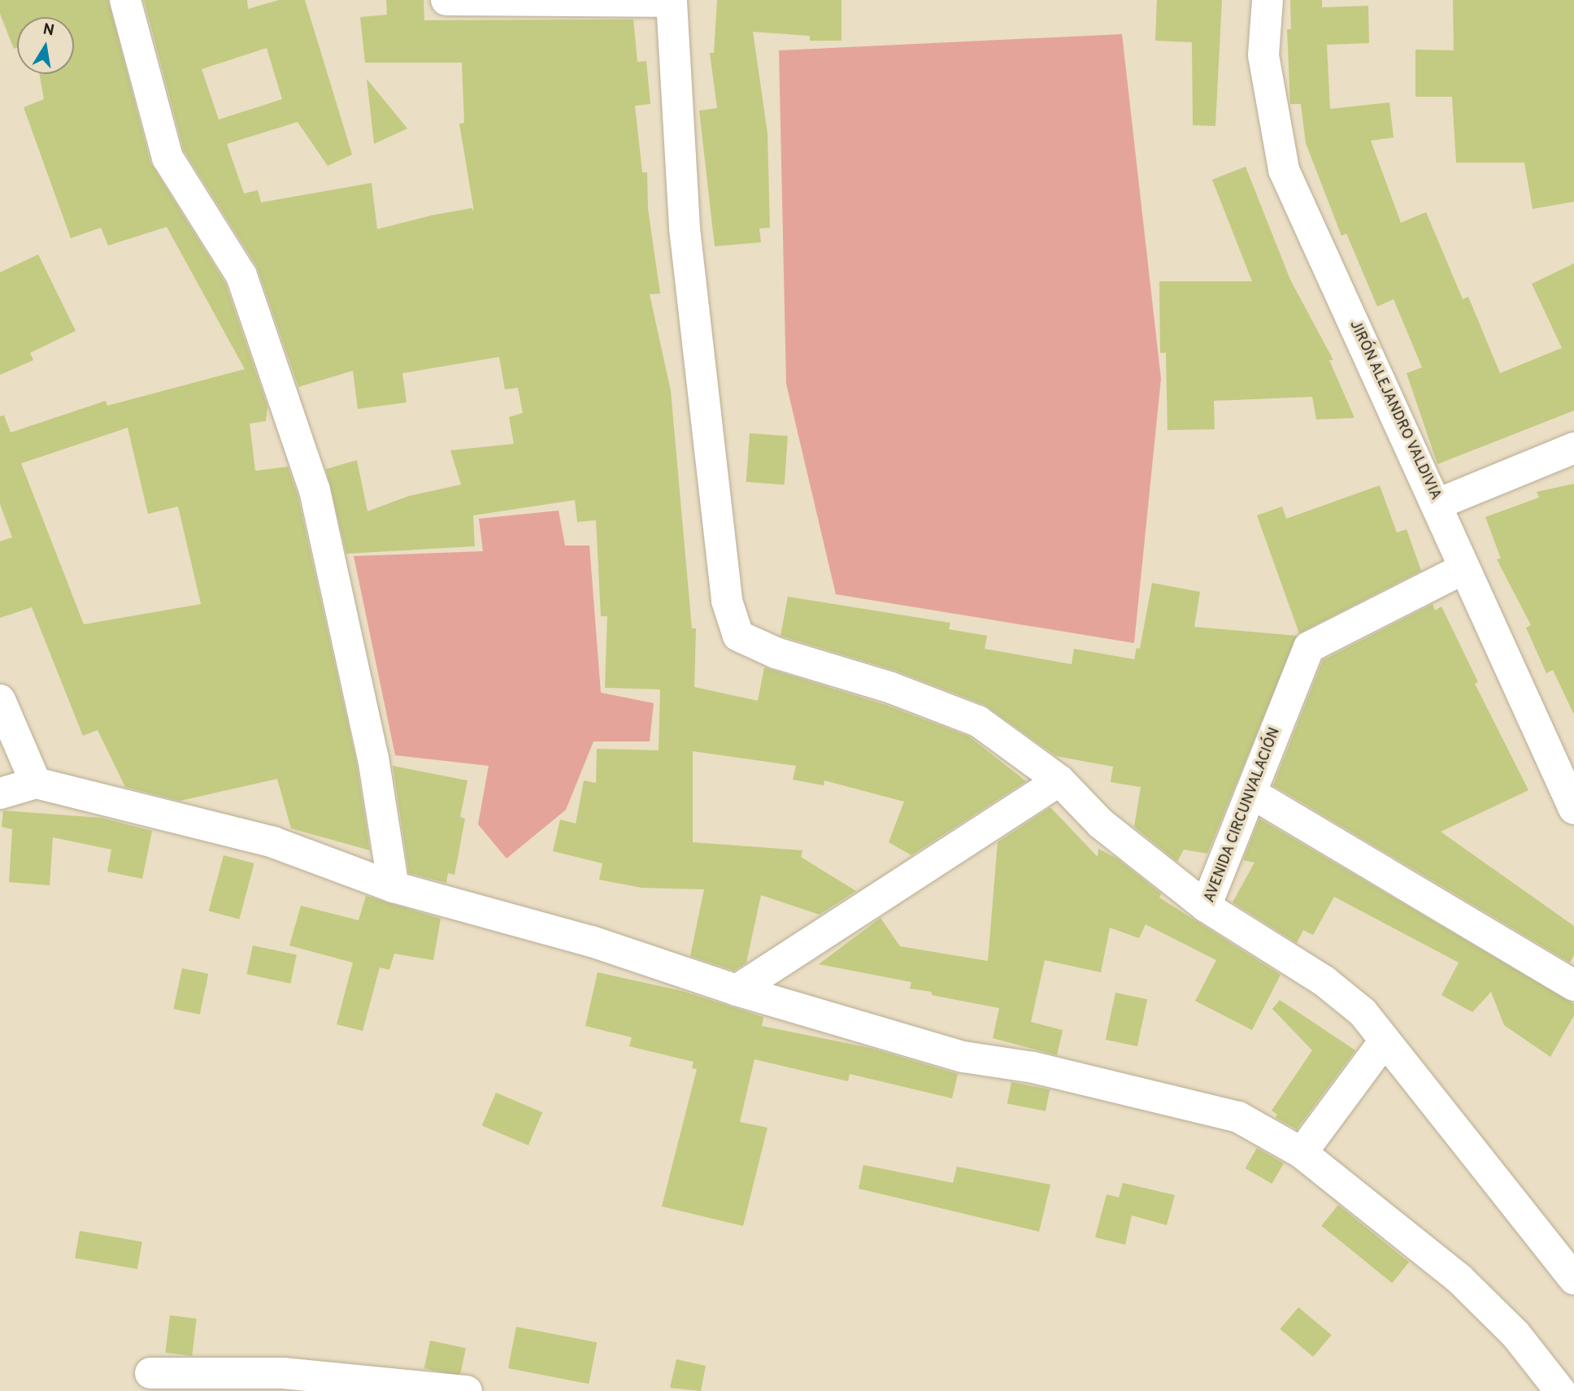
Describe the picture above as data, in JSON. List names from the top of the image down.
{
  "streets": {
    "street": ["JIRÓN ALEJANDRO VALDIVIA", "AVENIDA CIRCUNVALACIÓN"]
  },
  "crossings": [
    ["JIRÓN ALEJANDRO VALDIVIA", "AVENIDA CIRCUNVALACIÓN"]
  ],
  "north": "top"
}
